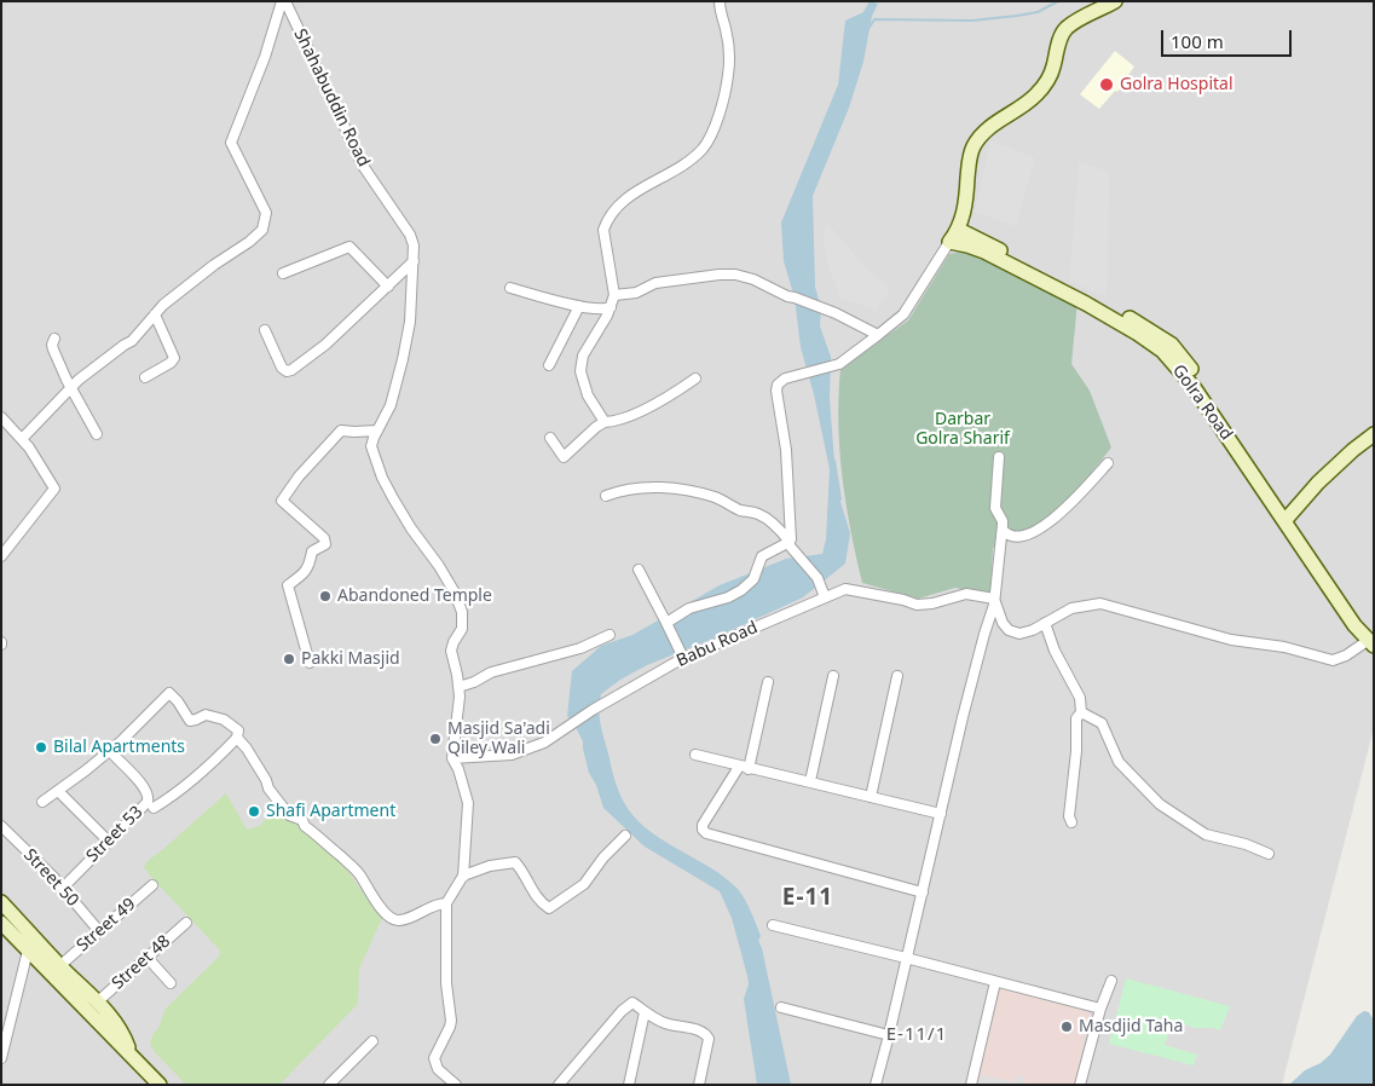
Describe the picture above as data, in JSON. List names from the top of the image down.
{
  "streets": {
    "street": [
      "Shahabuddin Road",
      "Golra Road",
      "Babu Road",
      "Street 53",
      "Street 50",
      "Street 49",
      "Street 48"
    ]
  },
  "crossings": [
    ["Street 53", "Street 50"],
    ["Street 50", "Street 49"]
  ],
  "districts": ["E-11", "E-11/1"],
  "parks": ["Darbar Golra Sharif"],
  "places": [
    "Golra Hospital",
    "Abandoned Temple",
    "Pakki Masjid",
    "Masjid Sa'adi Qiley Wali",
    "Bilal Apartments",
    "Shafi Apartment",
    "Masdjid Taha"
  ],
  "scale_bar": "100 m"
}
